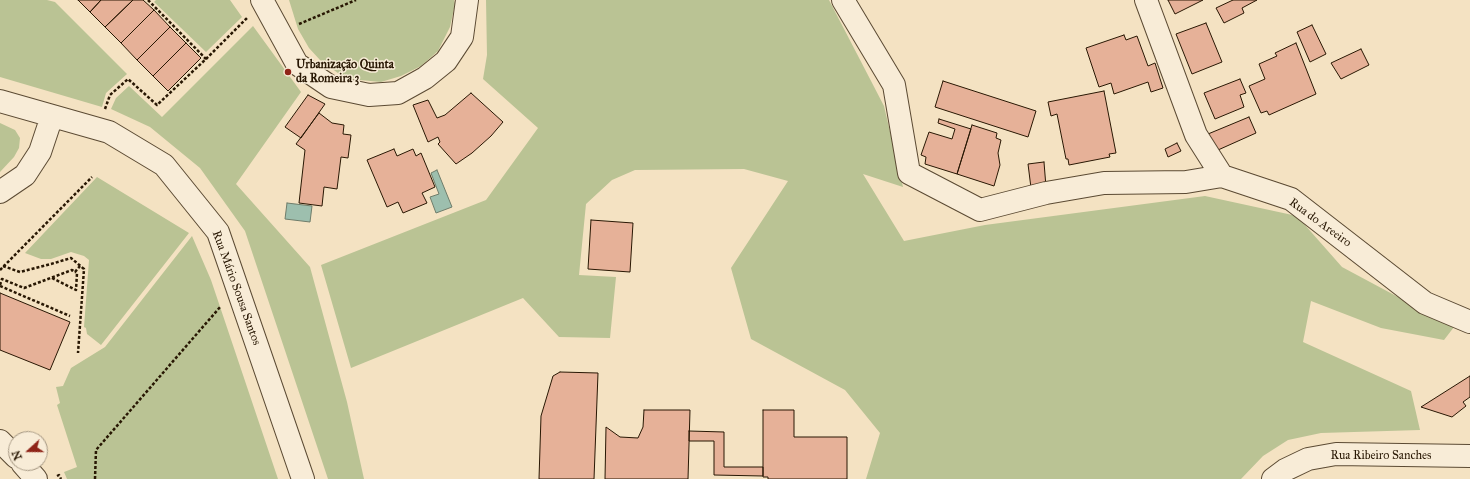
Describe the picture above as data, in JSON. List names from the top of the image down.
{
  "streets": {
    "street": ["Rua do Areeiro", "Rua Mário Sousa Santos", "Rua Ribeiro Sanches"]
  },
  "places": ["Urbanização Quinta da Romeira 3"],
  "north": "left"
}
